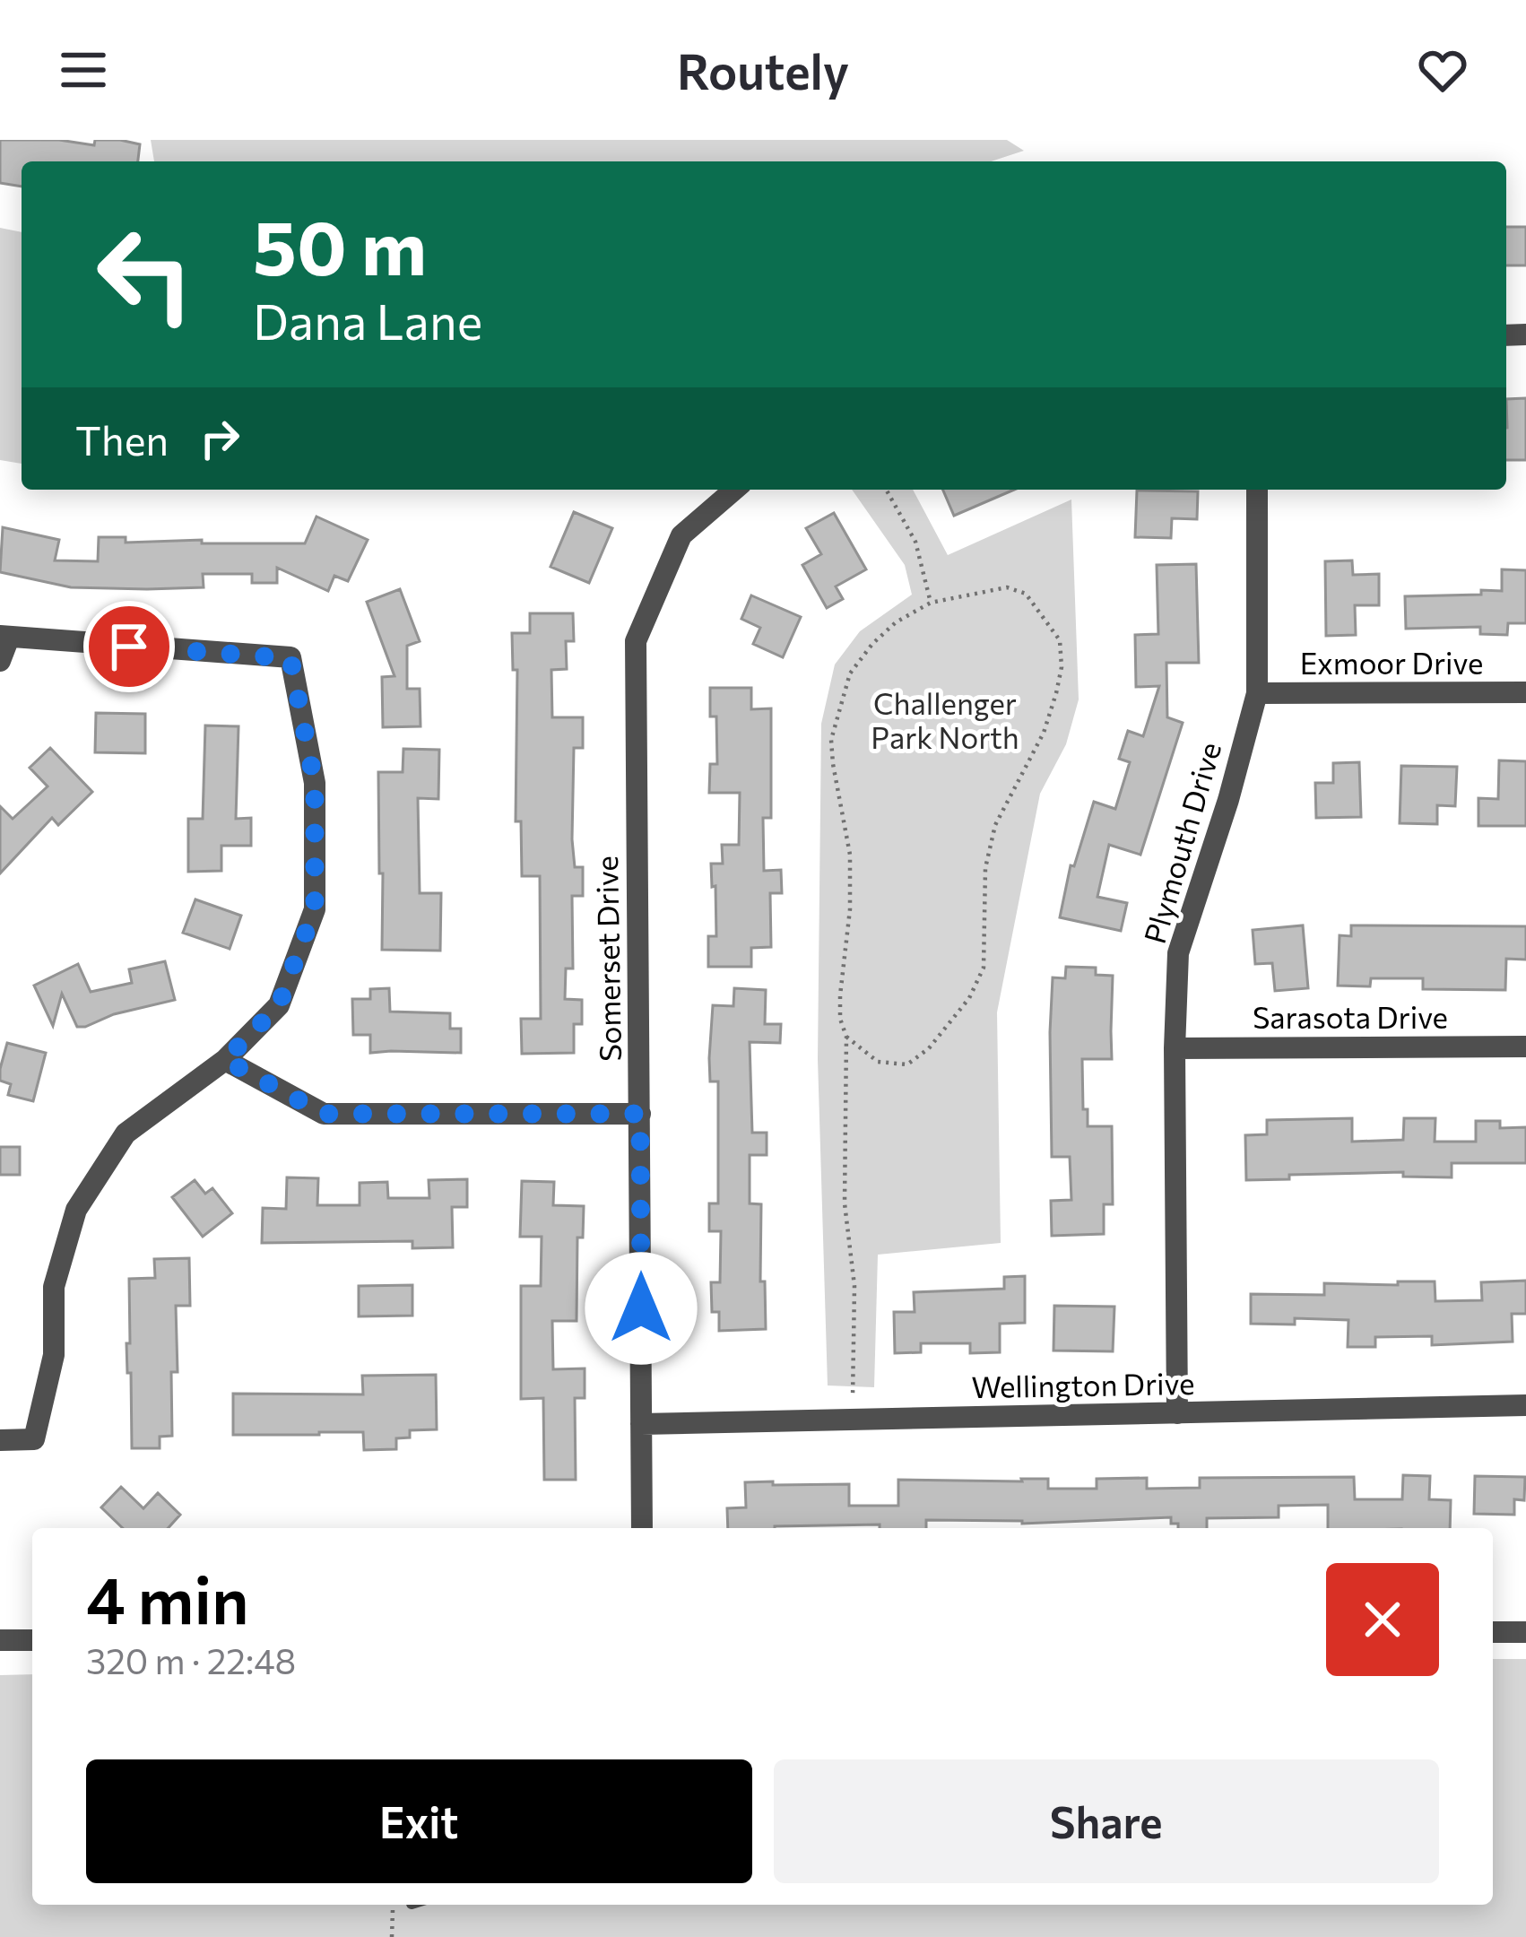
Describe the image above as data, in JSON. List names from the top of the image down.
{
  "streets": {
    "street": [
      "Exmoor Drive",
      "Plymouth Drive",
      "Somerset Drive",
      "Sarasota Drive",
      "Wellington Drive"
    ]
  },
  "crossings": [
    ["Exmoor Drive", "Plymouth Drive"],
    ["Plymouth Drive", "Sarasota Drive"],
    ["Plymouth Drive", "Wellington Drive"],
    ["Somerset Drive", "Wellington Drive"]
  ],
  "parks": ["Challenger Park North"],
  "page": {
    "header": "Routely",
    "turn": ["50 m", "Dana Lane"],
    "then": "Then",
    "heading": ["4 min", "320 m · 22:48"],
    "buttons": ["Exit", "Share"]
  }
}
